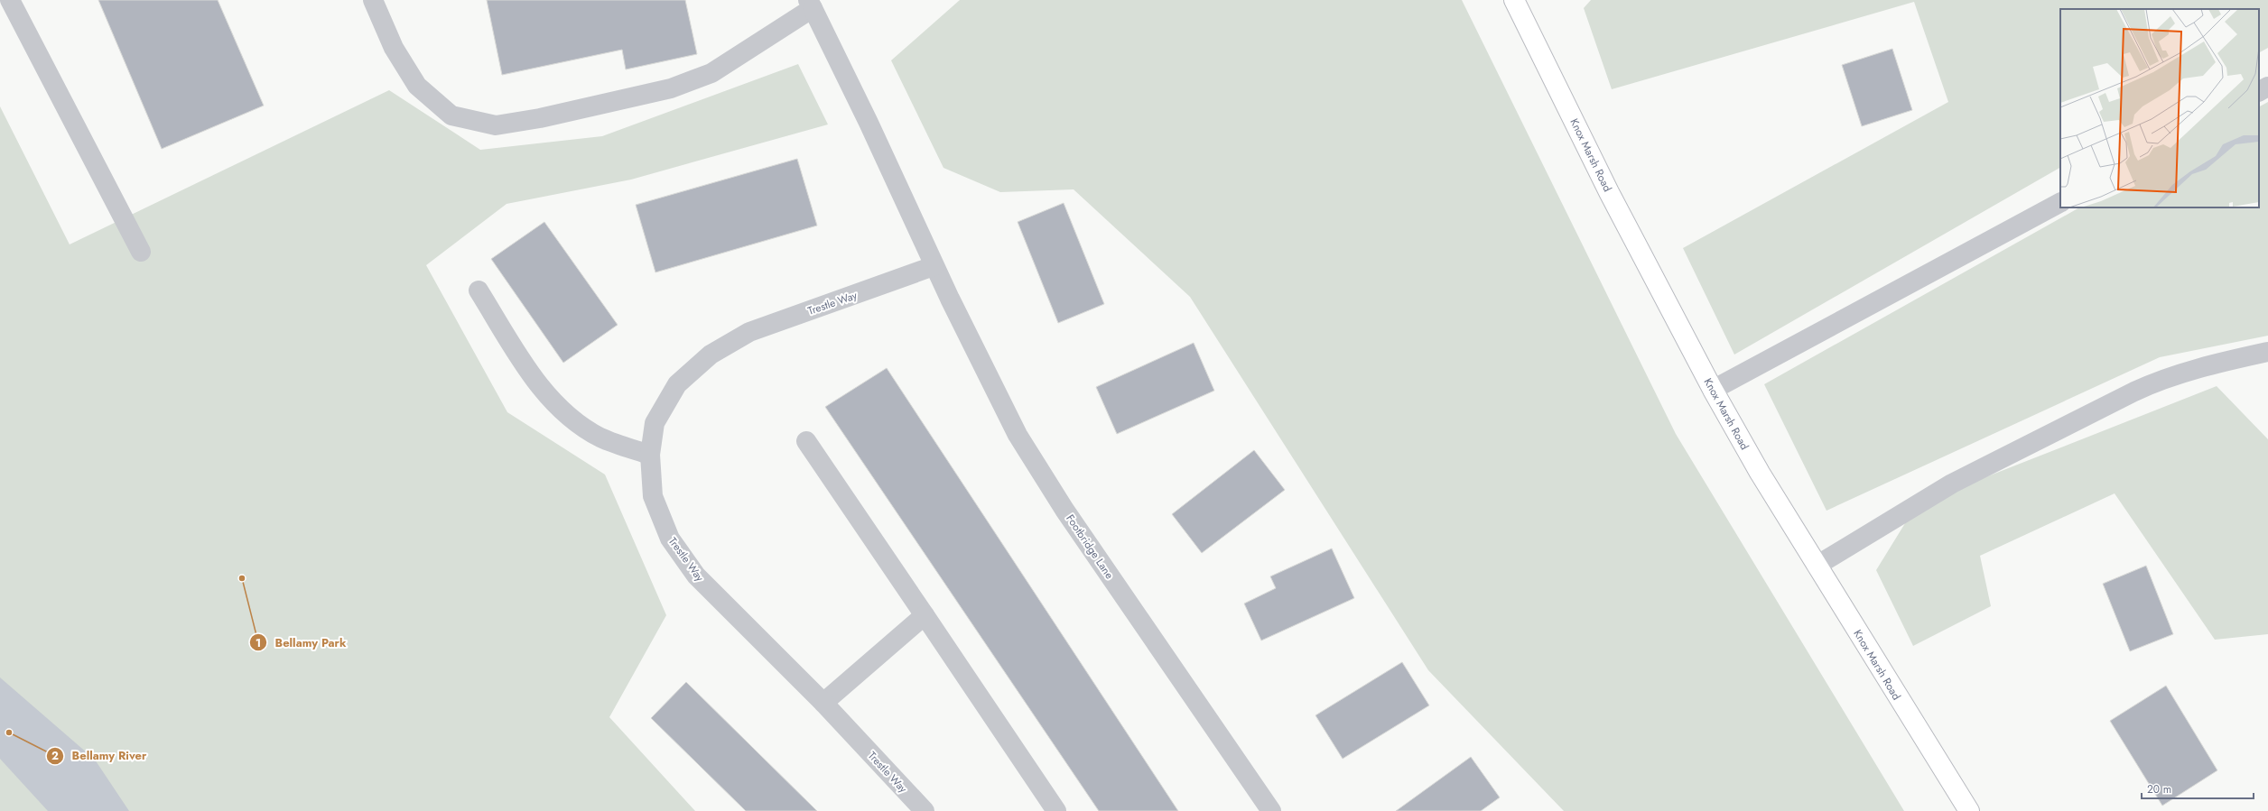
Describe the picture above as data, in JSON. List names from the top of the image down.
{
  "streets": {
    "main road": ["Knox Marsh Road"],
    "street": ["Trestle Way", "Footbridge Lane"]
  },
  "crossings": [
    ["Trestle Way", "Footbridge Lane"]
  ],
  "places": ["Bellamy Park", "Bellamy River"],
  "scale_bar": "20 m"
}
